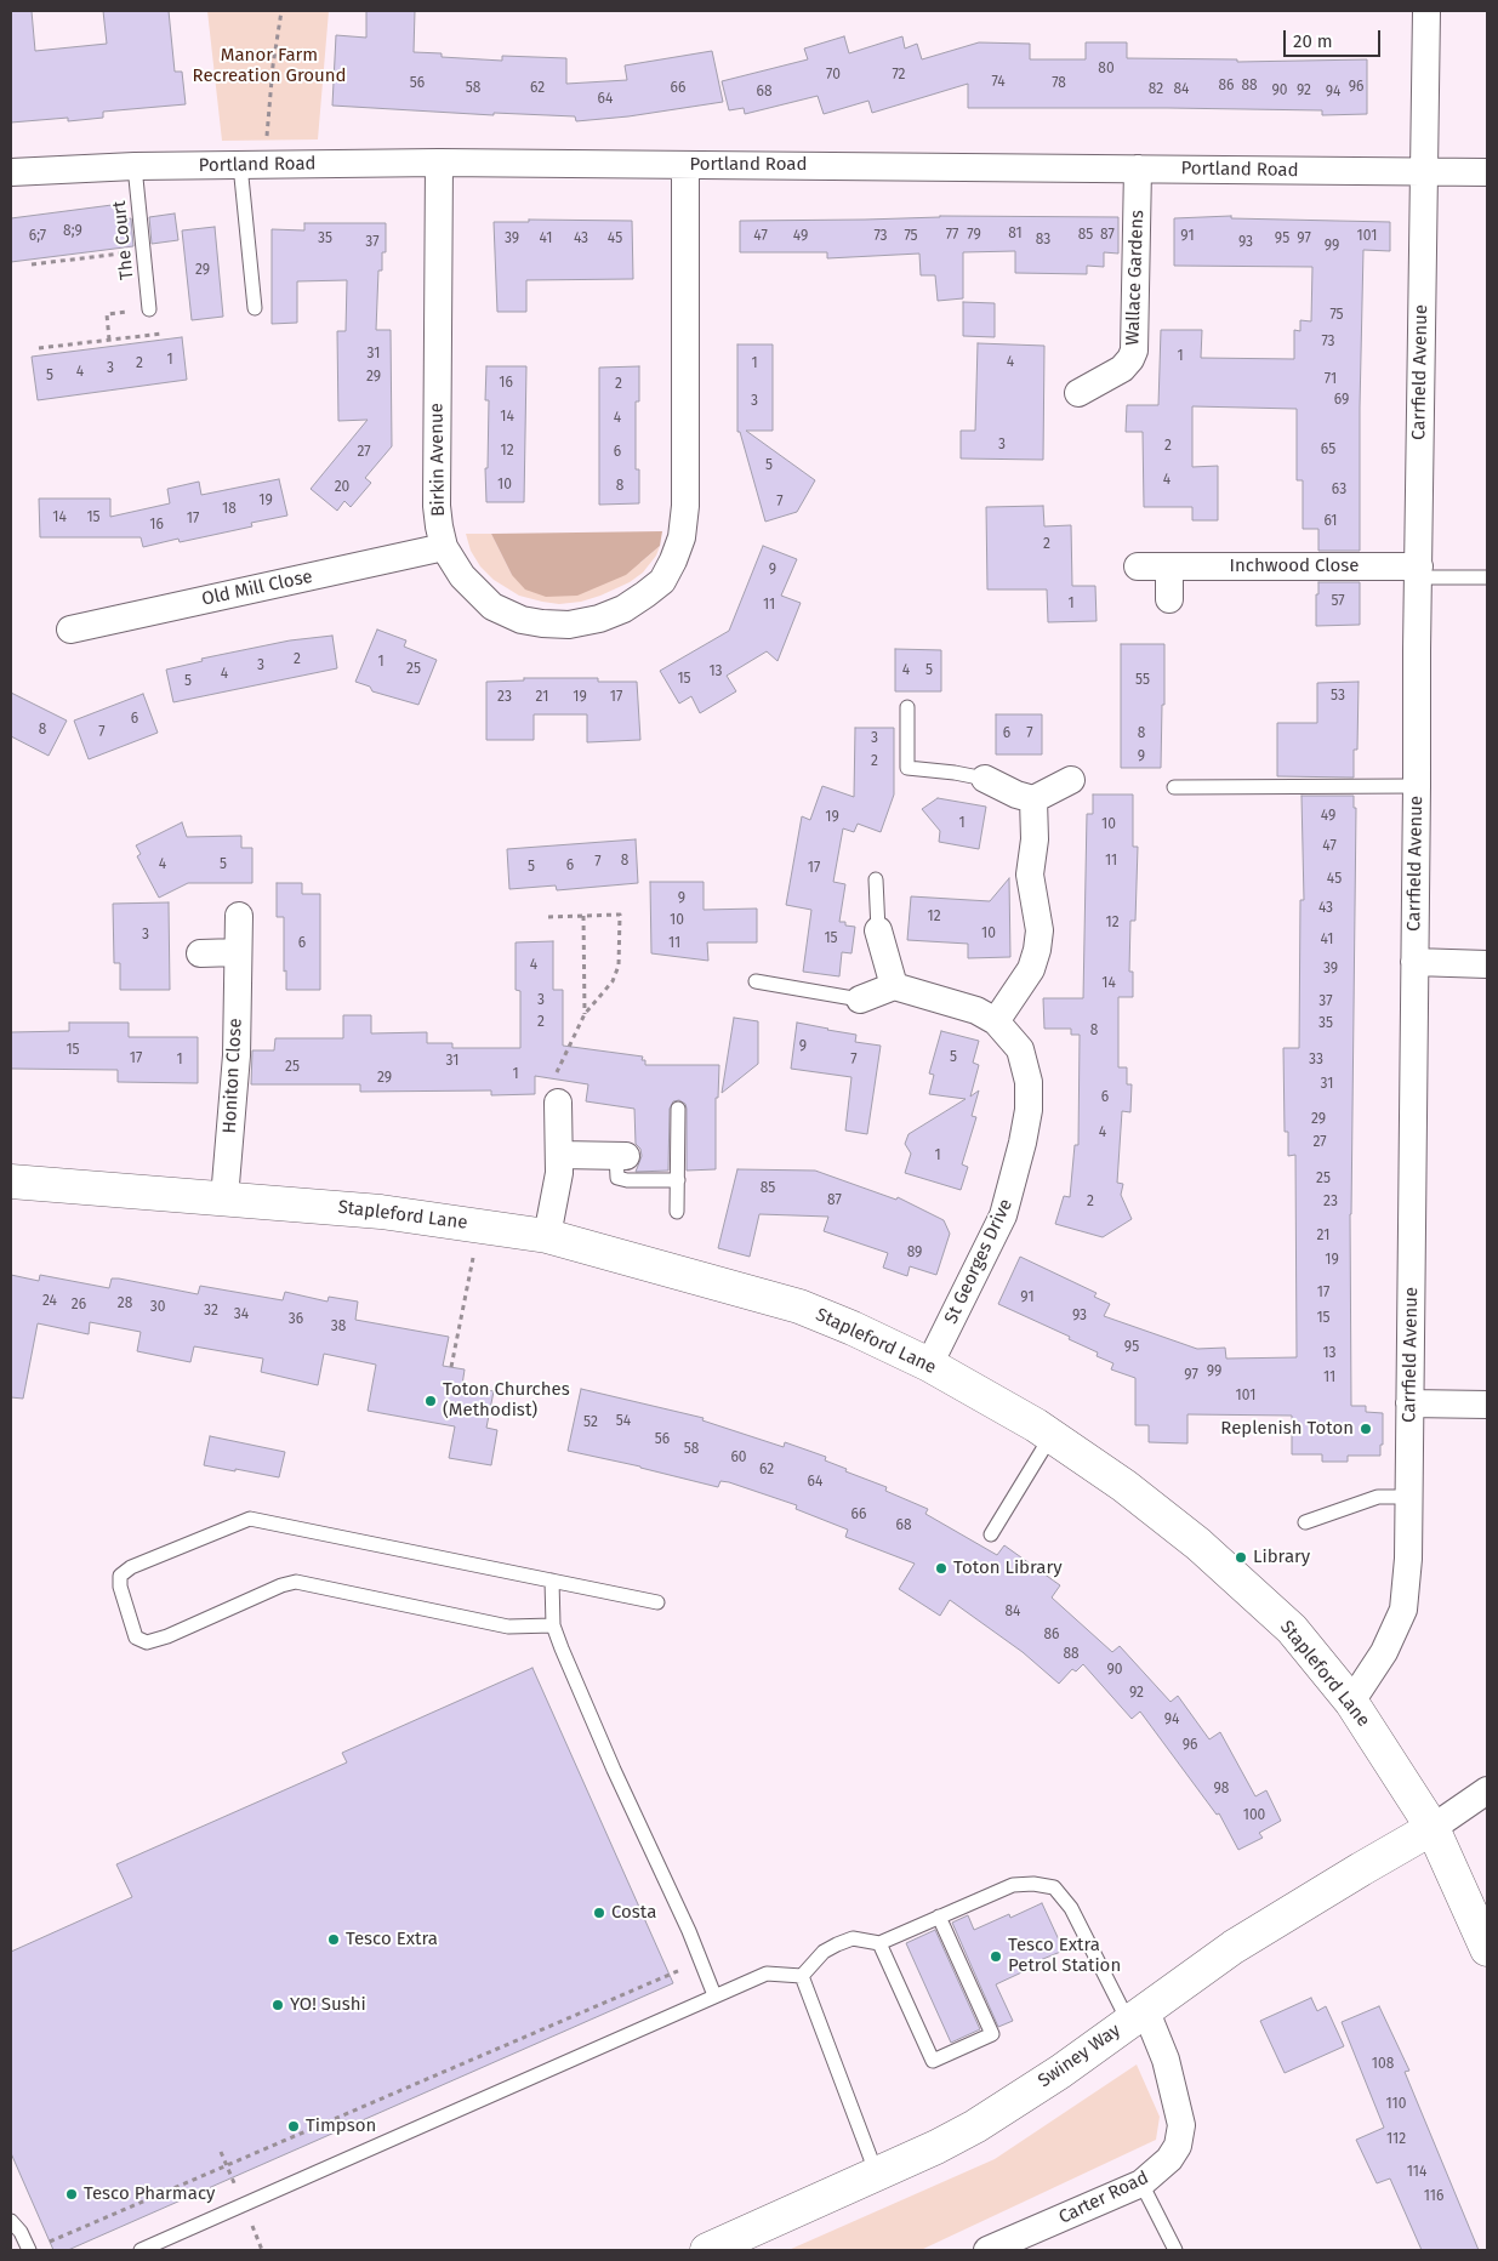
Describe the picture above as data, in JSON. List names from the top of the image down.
{
  "streets": {
    "main road": ["Stapleford Lane", "Swiney Way"],
    "street": [
      "Portland Road",
      "Wallace Gardens",
      "Carrfield Avenue",
      "Birkin Avenue",
      "Inchwood Close",
      "Old Mill Close",
      "Honiton Close",
      "St Georges Drive",
      "Carter Road"
    ],
    "lane": ["The Court"]
  },
  "crossings": [
    ["Portland Road", "The Court"],
    ["Portland Road", "Wallace Gardens"],
    ["Portland Road", "Carrfield Avenue"],
    ["Portland Road", "Birkin Avenue"],
    ["Carrfield Avenue", "Inchwood Close"],
    ["Carrfield Avenue", "Stapleford Lane"],
    ["Birkin Avenue", "Old Mill Close"],
    ["Honiton Close", "Stapleford Lane"],
    ["Stapleford Lane", "St Georges Drive"],
    ["Stapleford Lane", "Swiney Way"],
    ["Swiney Way", "Carter Road"]
  ],
  "parks": ["Manor Farm Recreation Ground"],
  "places": [
    "Toton Churches (Methodist)",
    "Replenish Toton",
    "Library",
    "Toton Library",
    "Costa",
    "Tesco Extra",
    "Tesco Extra Petrol Station",
    "YO! Sushi",
    "Timpson",
    "Tesco Pharmacy"
  ],
  "house_numbers": [
    "80",
    "70",
    "72",
    "74",
    "56",
    "78",
    "86",
    "88",
    "96",
    "58",
    "62",
    "66",
    "82",
    "84",
    "90",
    "92",
    "68",
    "94",
    "64",
    "8;9",
    "81",
    "77",
    "79",
    "85",
    "87",
    "6;7",
    "47",
    "49",
    "73",
    "75",
    "91",
    "101",
    "35",
    "39",
    "41",
    "43",
    "45",
    "95",
    "97",
    "83",
    "37",
    "93",
    "99",
    "29",
    "75",
    "73",
    "31",
    "1",
    "1",
    "4",
    "2",
    "1",
    "3",
    "4",
    "5",
    "29",
    "71",
    "16",
    "2",
    "69",
    "3",
    "14",
    "4",
    "3",
    "2",
    "65",
    "12",
    "27",
    "6",
    "5",
    "4",
    "10",
    "8",
    "20",
    "63",
    "19",
    "7",
    "18",
    "14",
    "15",
    "17",
    "61",
    "16",
    "2",
    "9",
    "57",
    "1",
    "11",
    "2",
    "1",
    "3",
    "25",
    "4",
    "5",
    "13",
    "4",
    "15",
    "55",
    "5",
    "53",
    "23",
    "21",
    "19",
    "17",
    "6",
    "8",
    "7",
    "6",
    "7",
    "8",
    "3",
    "9",
    "2",
    "49",
    "19",
    "1",
    "10",
    "47",
    "8",
    "11",
    "7",
    "4",
    "5",
    "6",
    "5",
    "17",
    "45",
    "9",
    "43",
    "12",
    "10",
    "12",
    "10",
    "3",
    "15",
    "41",
    "6",
    "11",
    "4",
    "39",
    "14",
    "3",
    "37",
    "2",
    "35",
    "8",
    "9",
    "15",
    "5",
    "17",
    "1",
    "7",
    "33",
    "31",
    "25",
    "1",
    "29",
    "31",
    "6",
    "29",
    "4",
    "27",
    "1",
    "25",
    "85",
    "87",
    "2",
    "23",
    "21",
    "89",
    "19",
    "17",
    "91",
    "24",
    "28",
    "26",
    "30",
    "32",
    "34",
    "93",
    "15",
    "36",
    "38",
    "95",
    "13",
    "99",
    "97",
    "11",
    "101",
    "54",
    "52",
    "56",
    "58",
    "60",
    "62",
    "64",
    "66",
    "68",
    "84",
    "86",
    "88",
    "90",
    "92",
    "94",
    "96",
    "98",
    "100",
    "108",
    "110",
    "112",
    "114",
    "116"
  ],
  "scale_bar": "20 m"
}
